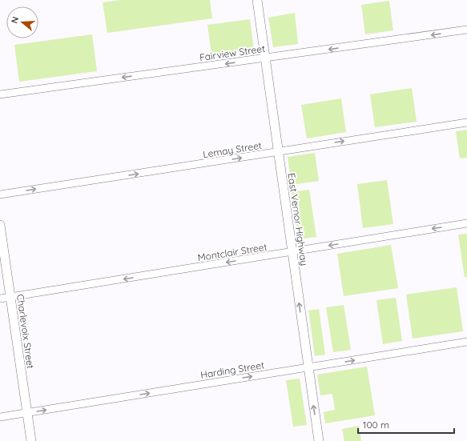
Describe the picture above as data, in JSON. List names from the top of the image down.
{
  "streets": {
    "street": [
      "Fairview Street",
      "Lemay Street",
      "East Vernor Highway",
      "Montclair Street",
      "Charlevoix Street",
      "Harding Street"
    ]
  },
  "crossings": [
    ["Fairview Street", "East Vernor Highway"],
    ["Lemay Street", "East Vernor Highway"],
    ["East Vernor Highway", "Montclair Street"],
    ["East Vernor Highway", "Harding Street"],
    ["Montclair Street", "Charlevoix Street"],
    ["Charlevoix Street", "Harding Street"]
  ],
  "one_way": [
    "Fairview Street",
    "Lemay Street",
    "East Vernor Highway",
    "Montclair Street",
    "Harding Street"
  ],
  "scale_bar": "100 m",
  "north": "left"
}
